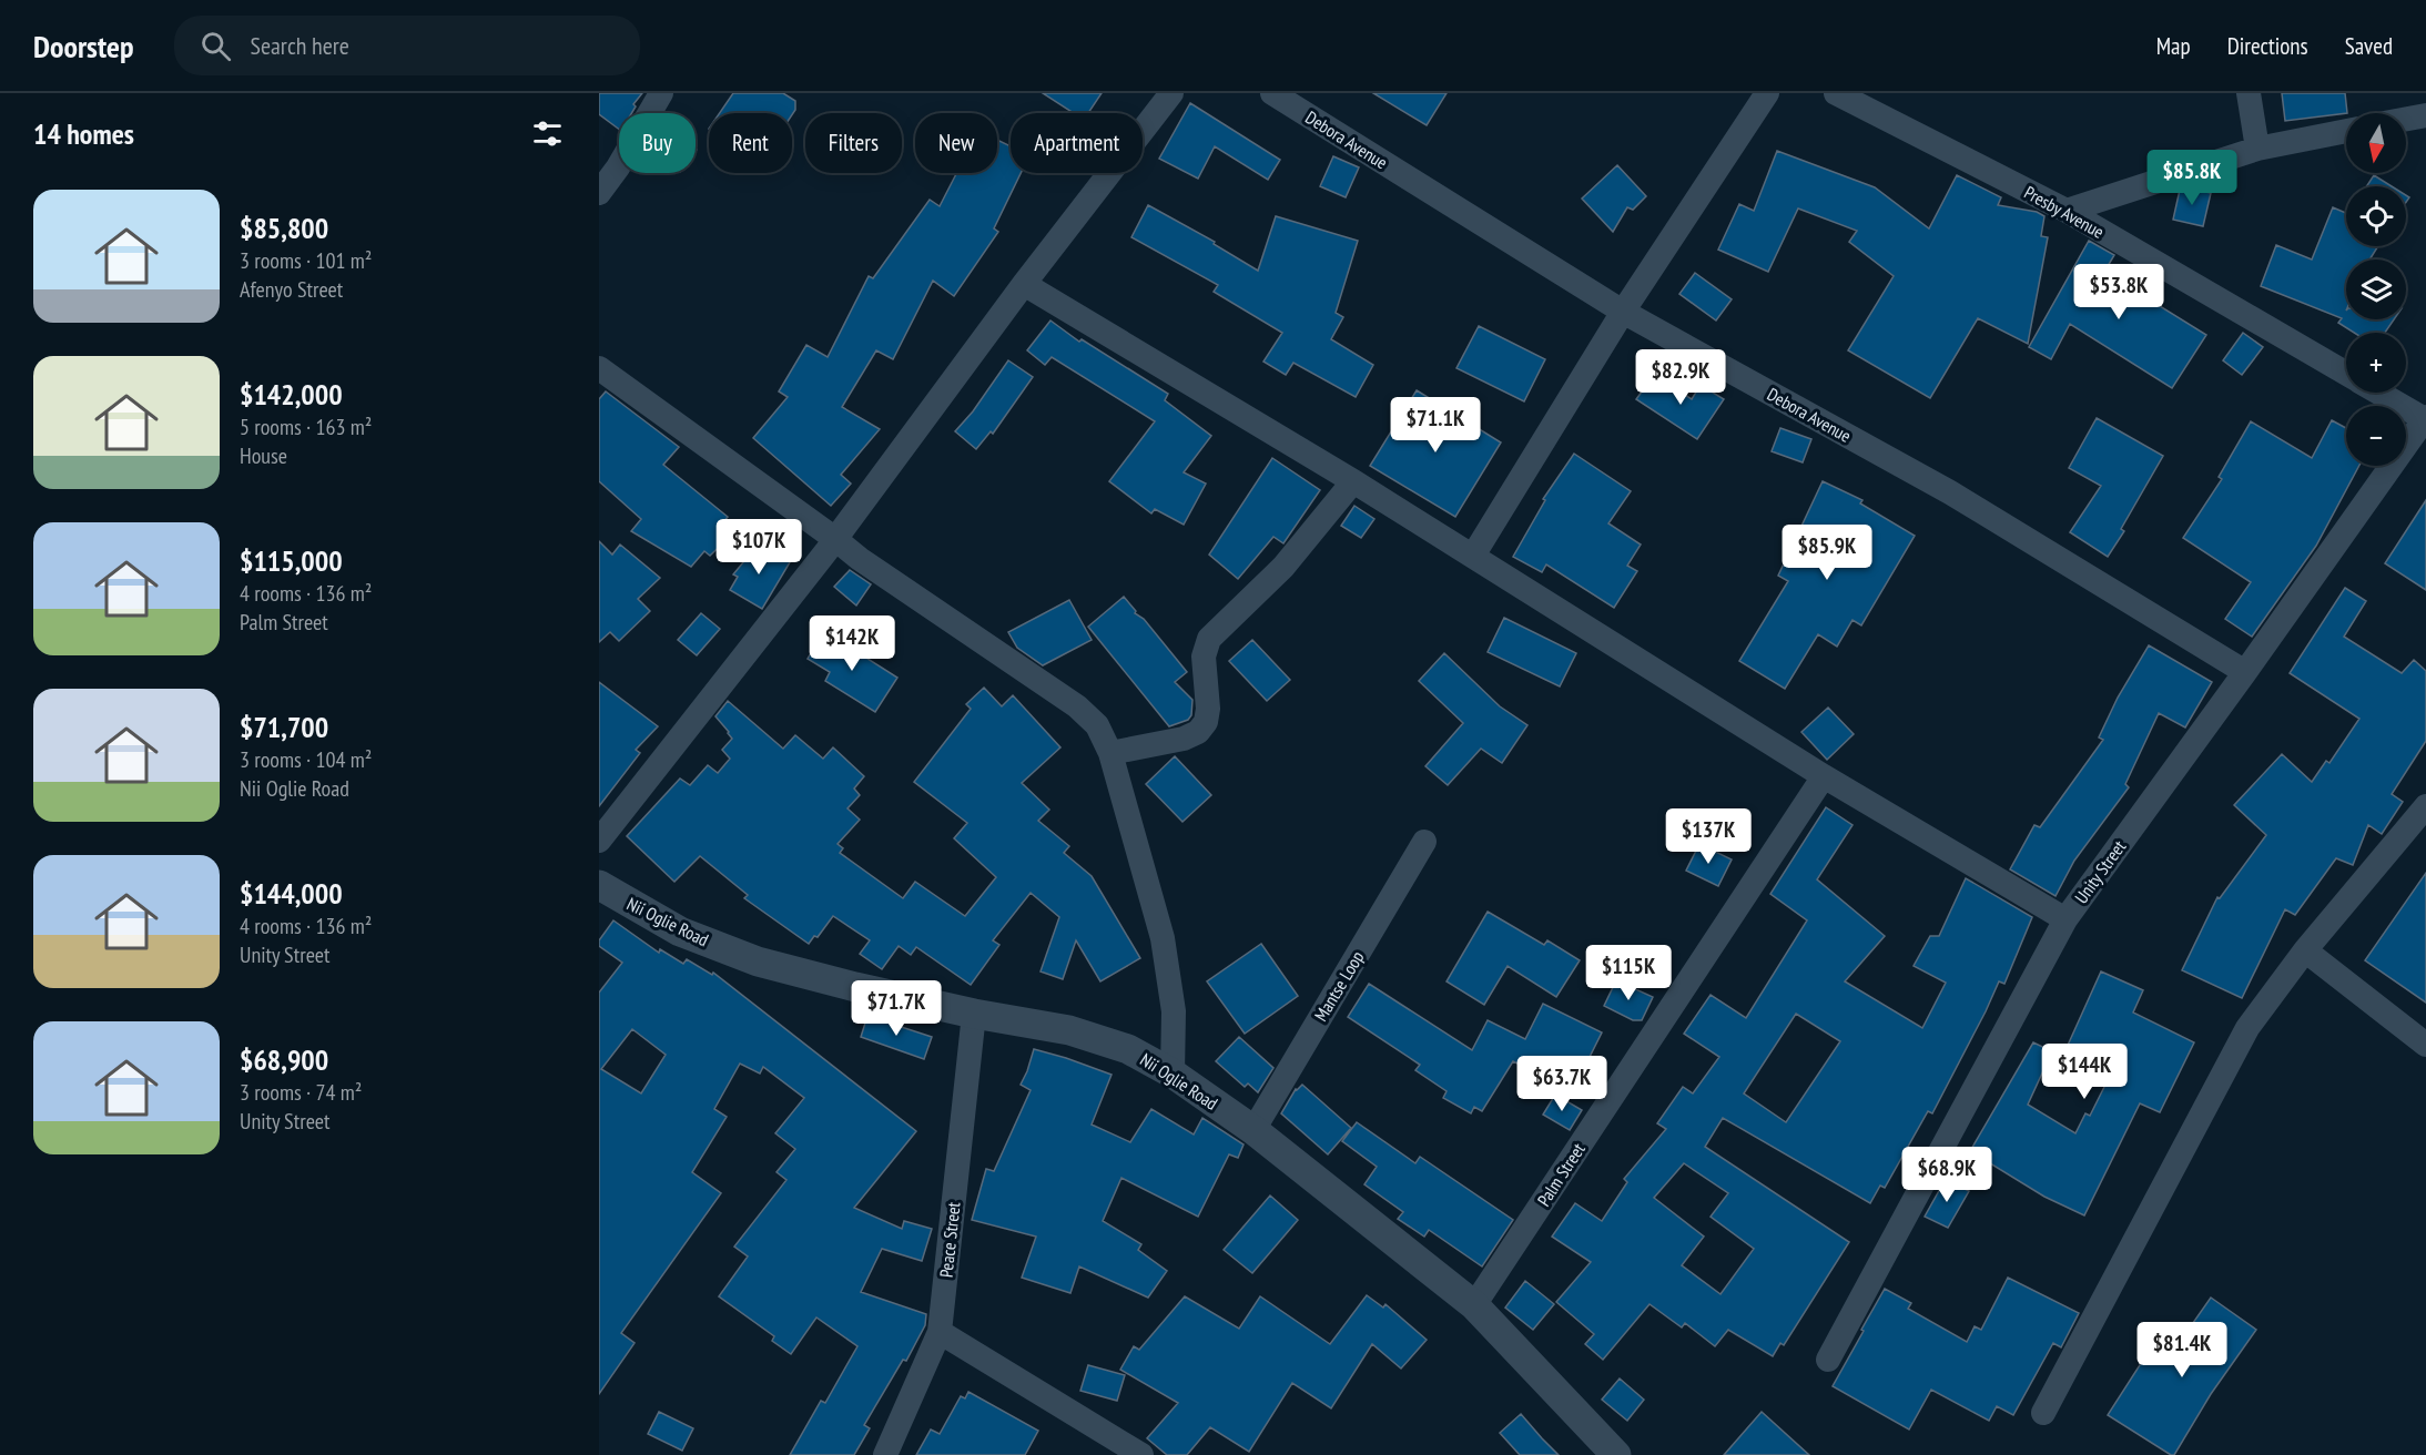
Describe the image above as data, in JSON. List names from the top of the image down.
{
  "streets": {
    "street": [
      "Debora Avenue",
      "Presby Avenue",
      "Unity Street",
      "Nii Oglie Road",
      "Mantse Loop",
      "Palm Street",
      "Peace Street"
    ]
  },
  "crossings": [
    ["Debora Avenue", "Unity Street"],
    ["Presby Avenue", "Unity Street"],
    ["Nii Oglie Road", "Mantse Loop"],
    ["Nii Oglie Road", "Palm Street"],
    ["Nii Oglie Road", "Peace Street"]
  ],
  "north": "bottom",
  "page": {
    "header": "Doorstep",
    "search": "Search here",
    "nav": ["Map", "Directions", "Saved"],
    "heading": "14 homes",
    "map_buttons": ["+", "−"],
    "chip": [
      "Buy",
      "Rent",
      "Filters",
      "New",
      "Apartment"
    ],
    "price": [
      "$85.8K",
      "$53.8K",
      "$82.9K",
      "$71.1K",
      "$107K",
      "$85.9K",
      "$142K",
      "$137K",
      "$115K",
      "$71.7K",
      "$144K",
      "$63.7K",
      "$68.9K",
      "$81.4K"
    ],
    "list": [
      {
        "name": "$85,800",
        "note": "3 rooms · 101 m² · Afenyo Street"
      },
      {
        "name": "$142,000",
        "note": "5 rooms · 163 m² · House"
      },
      {
        "name": "$115,000",
        "note": "4 rooms · 136 m² · Palm Street"
      },
      {
        "name": "$71,700",
        "note": "3 rooms · 104 m² · Nii Oglie Road"
      },
      {
        "name": "$144,000",
        "note": "4 rooms · 136 m² · Unity Street"
      },
      {
        "name": "$68,900",
        "note": "3 rooms · 74 m² · Unity Street"
      }
    ]
  }
}
